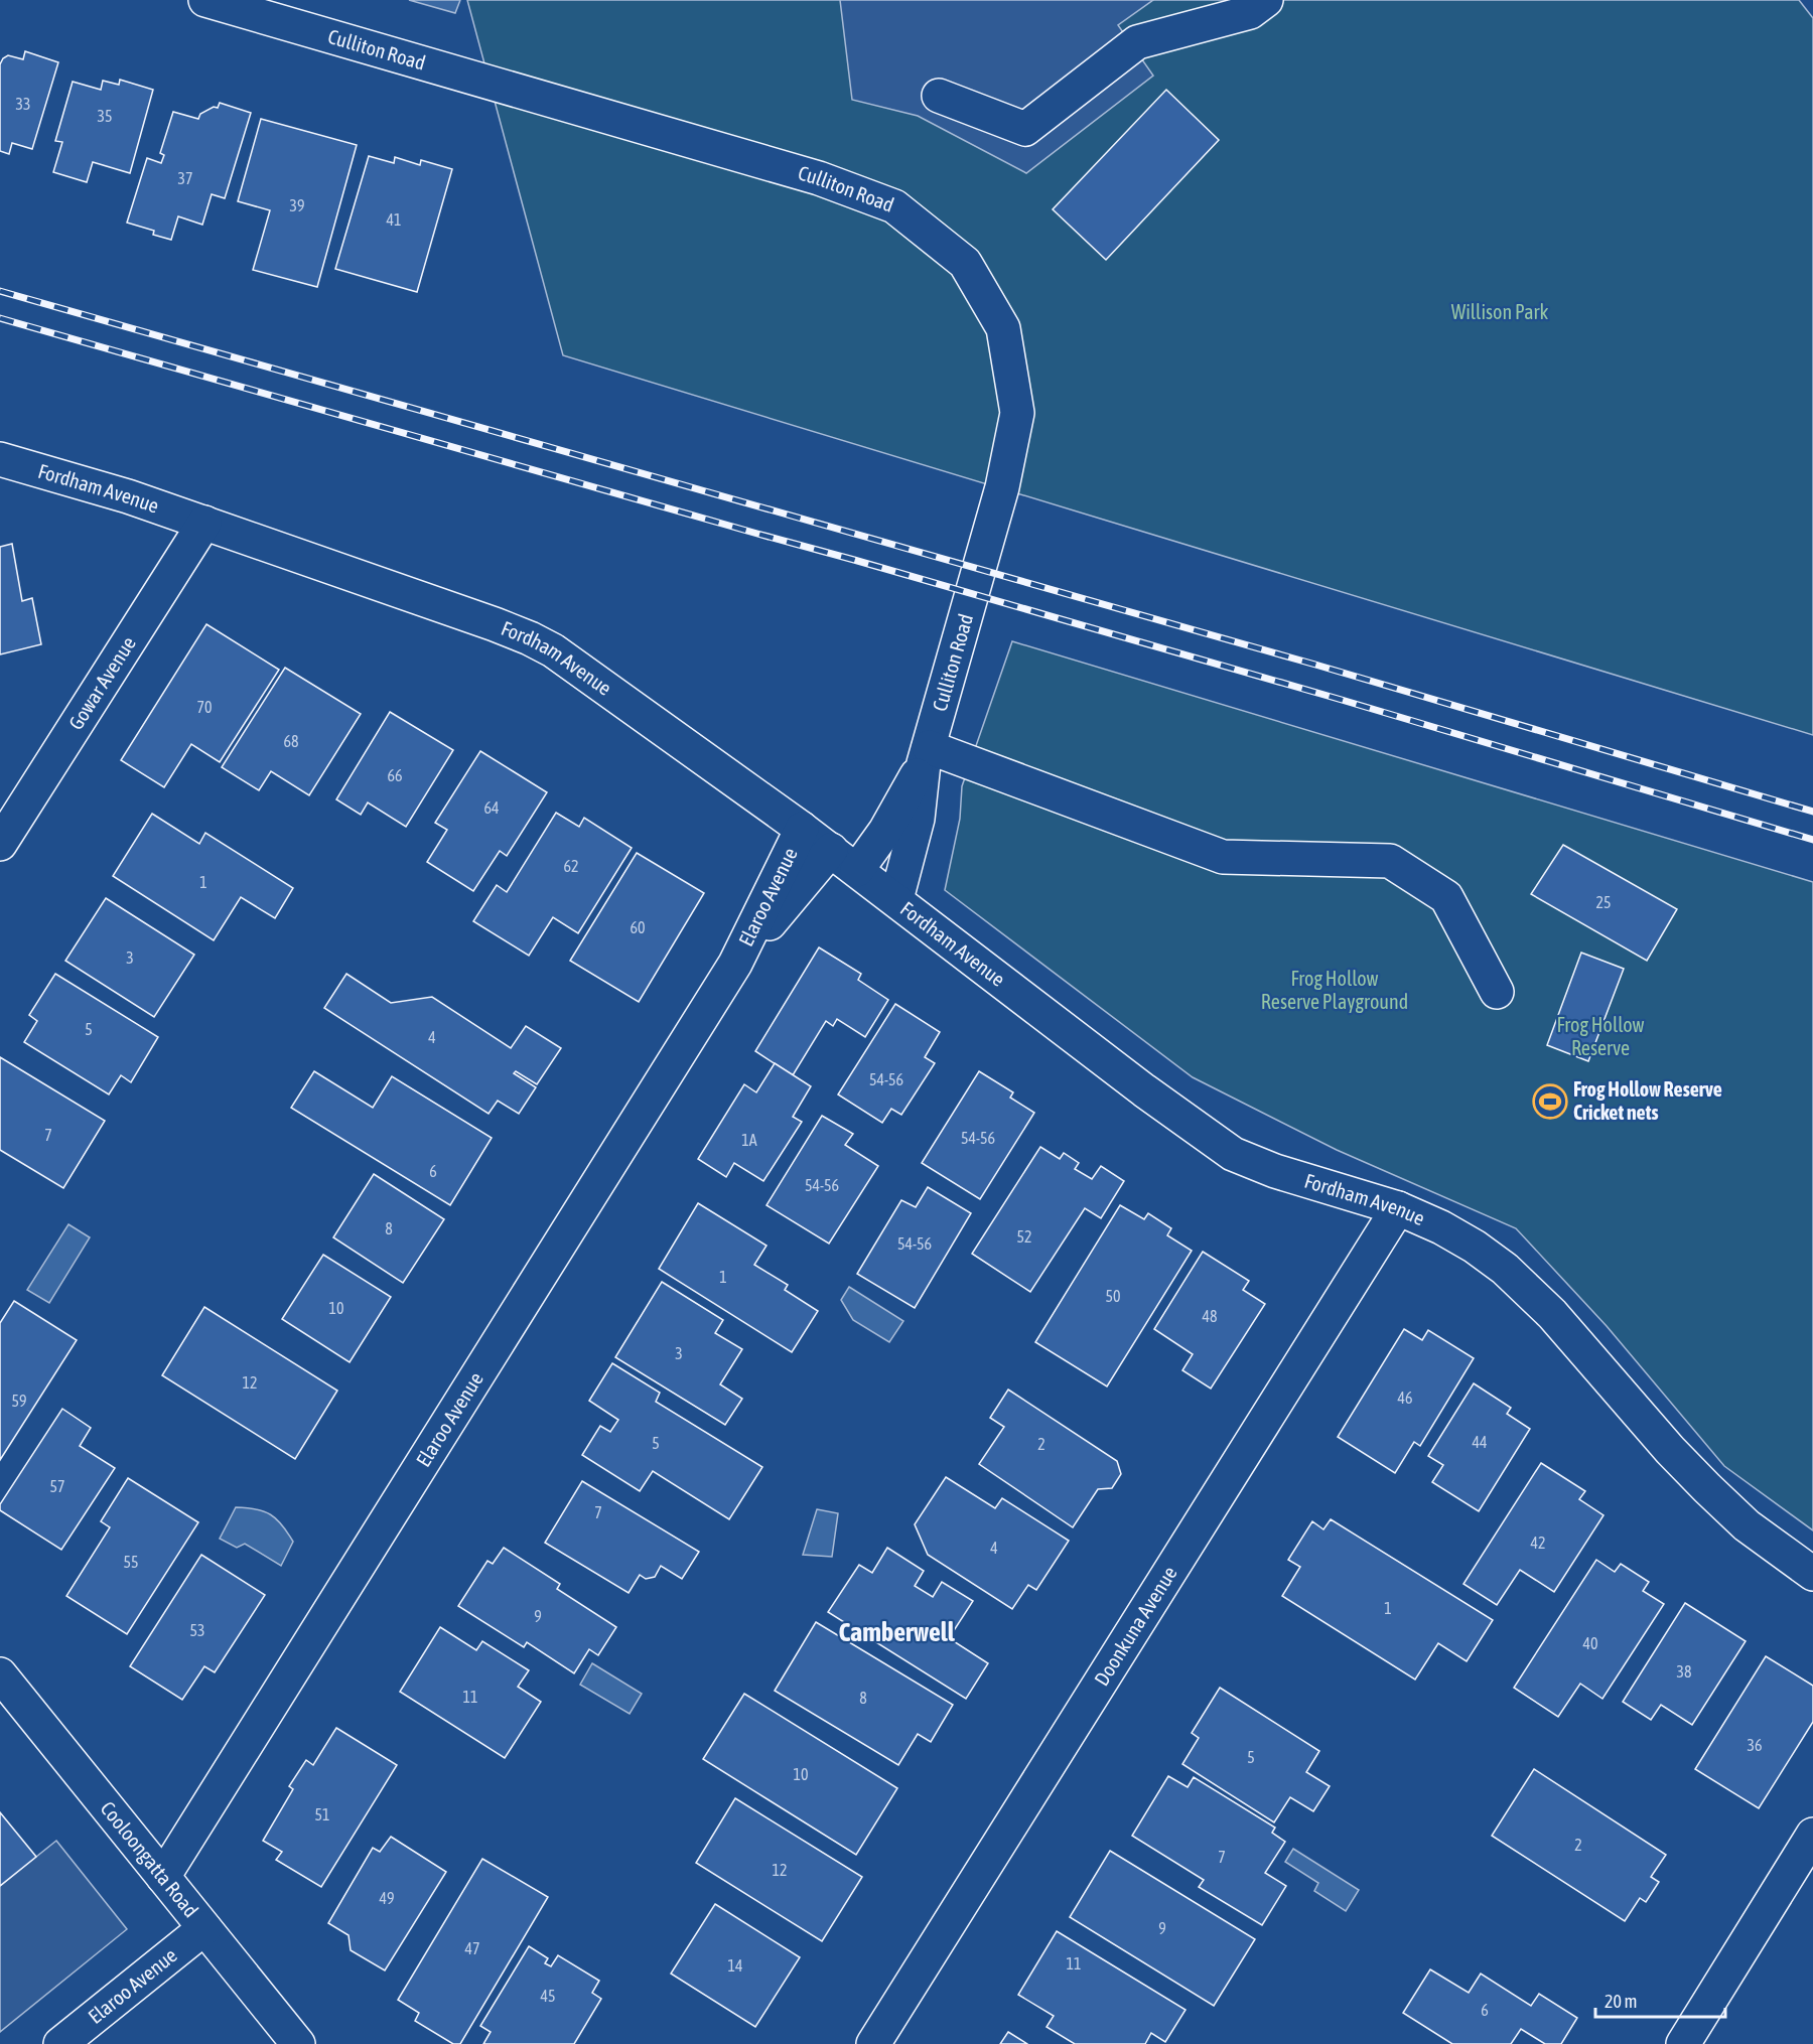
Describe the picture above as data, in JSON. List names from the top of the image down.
{
  "streets": {
    "street": [
      "Culliton Road",
      "Fordham Avenue",
      "Gowar Avenue",
      "Elaroo Avenue",
      "Doonkuna Avenue",
      "Cooloongatta Road"
    ]
  },
  "crossings": [
    ["Culliton Road", "Fordham Avenue"],
    ["Fordham Avenue", "Gowar Avenue"],
    ["Fordham Avenue", "Elaroo Avenue"],
    ["Fordham Avenue", "Doonkuna Avenue"],
    ["Elaroo Avenue", "Cooloongatta Road"]
  ],
  "districts": ["Camberwell"],
  "parks": ["Willison Park", "Frog Hollow Reserve Playground", "Frog Hollow Reserve"],
  "places": {
    "sports": ["Frog Hollow Reserve Cricket nets"]
  },
  "house_numbers": [
    "33",
    "35",
    "37",
    "39",
    "41",
    "70",
    "68",
    "66",
    "64",
    "62",
    "1",
    "25",
    "60",
    "3",
    "5",
    "4",
    "54-56",
    "7",
    "54-56",
    "1A",
    "6",
    "54-56",
    "8",
    "52",
    "54-56",
    "1",
    "50",
    "10",
    "48",
    "3",
    "12",
    "46",
    "59",
    "44",
    "5",
    "2",
    "57",
    "7",
    "42",
    "4",
    "55",
    "1",
    "9",
    "53",
    "40",
    "38",
    "11",
    "8",
    "36",
    "5",
    "10",
    "51",
    "2",
    "7",
    "12",
    "49",
    "9",
    "47",
    "11",
    "14",
    "45",
    "6"
  ],
  "scale_bar": "20 m"
}
